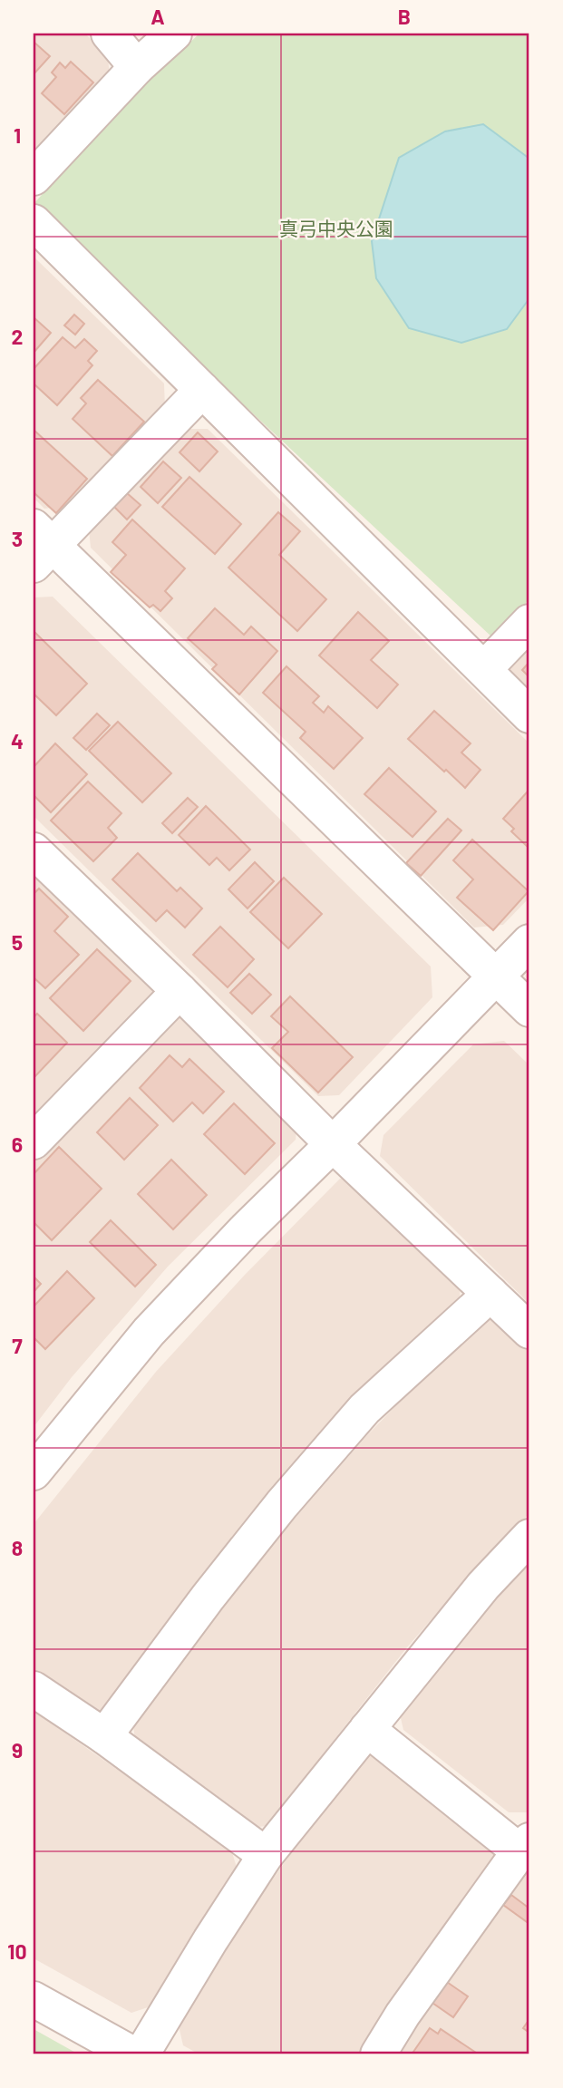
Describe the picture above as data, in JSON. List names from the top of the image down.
{
  "parks": ["真弓中央公園"],
  "grid": {
    "columns": ["A", "B"],
    "rows": [
      "1",
      "2",
      "3",
      "4",
      "5",
      "6",
      "7",
      "8",
      "9",
      "10"
    ]
  }
}
